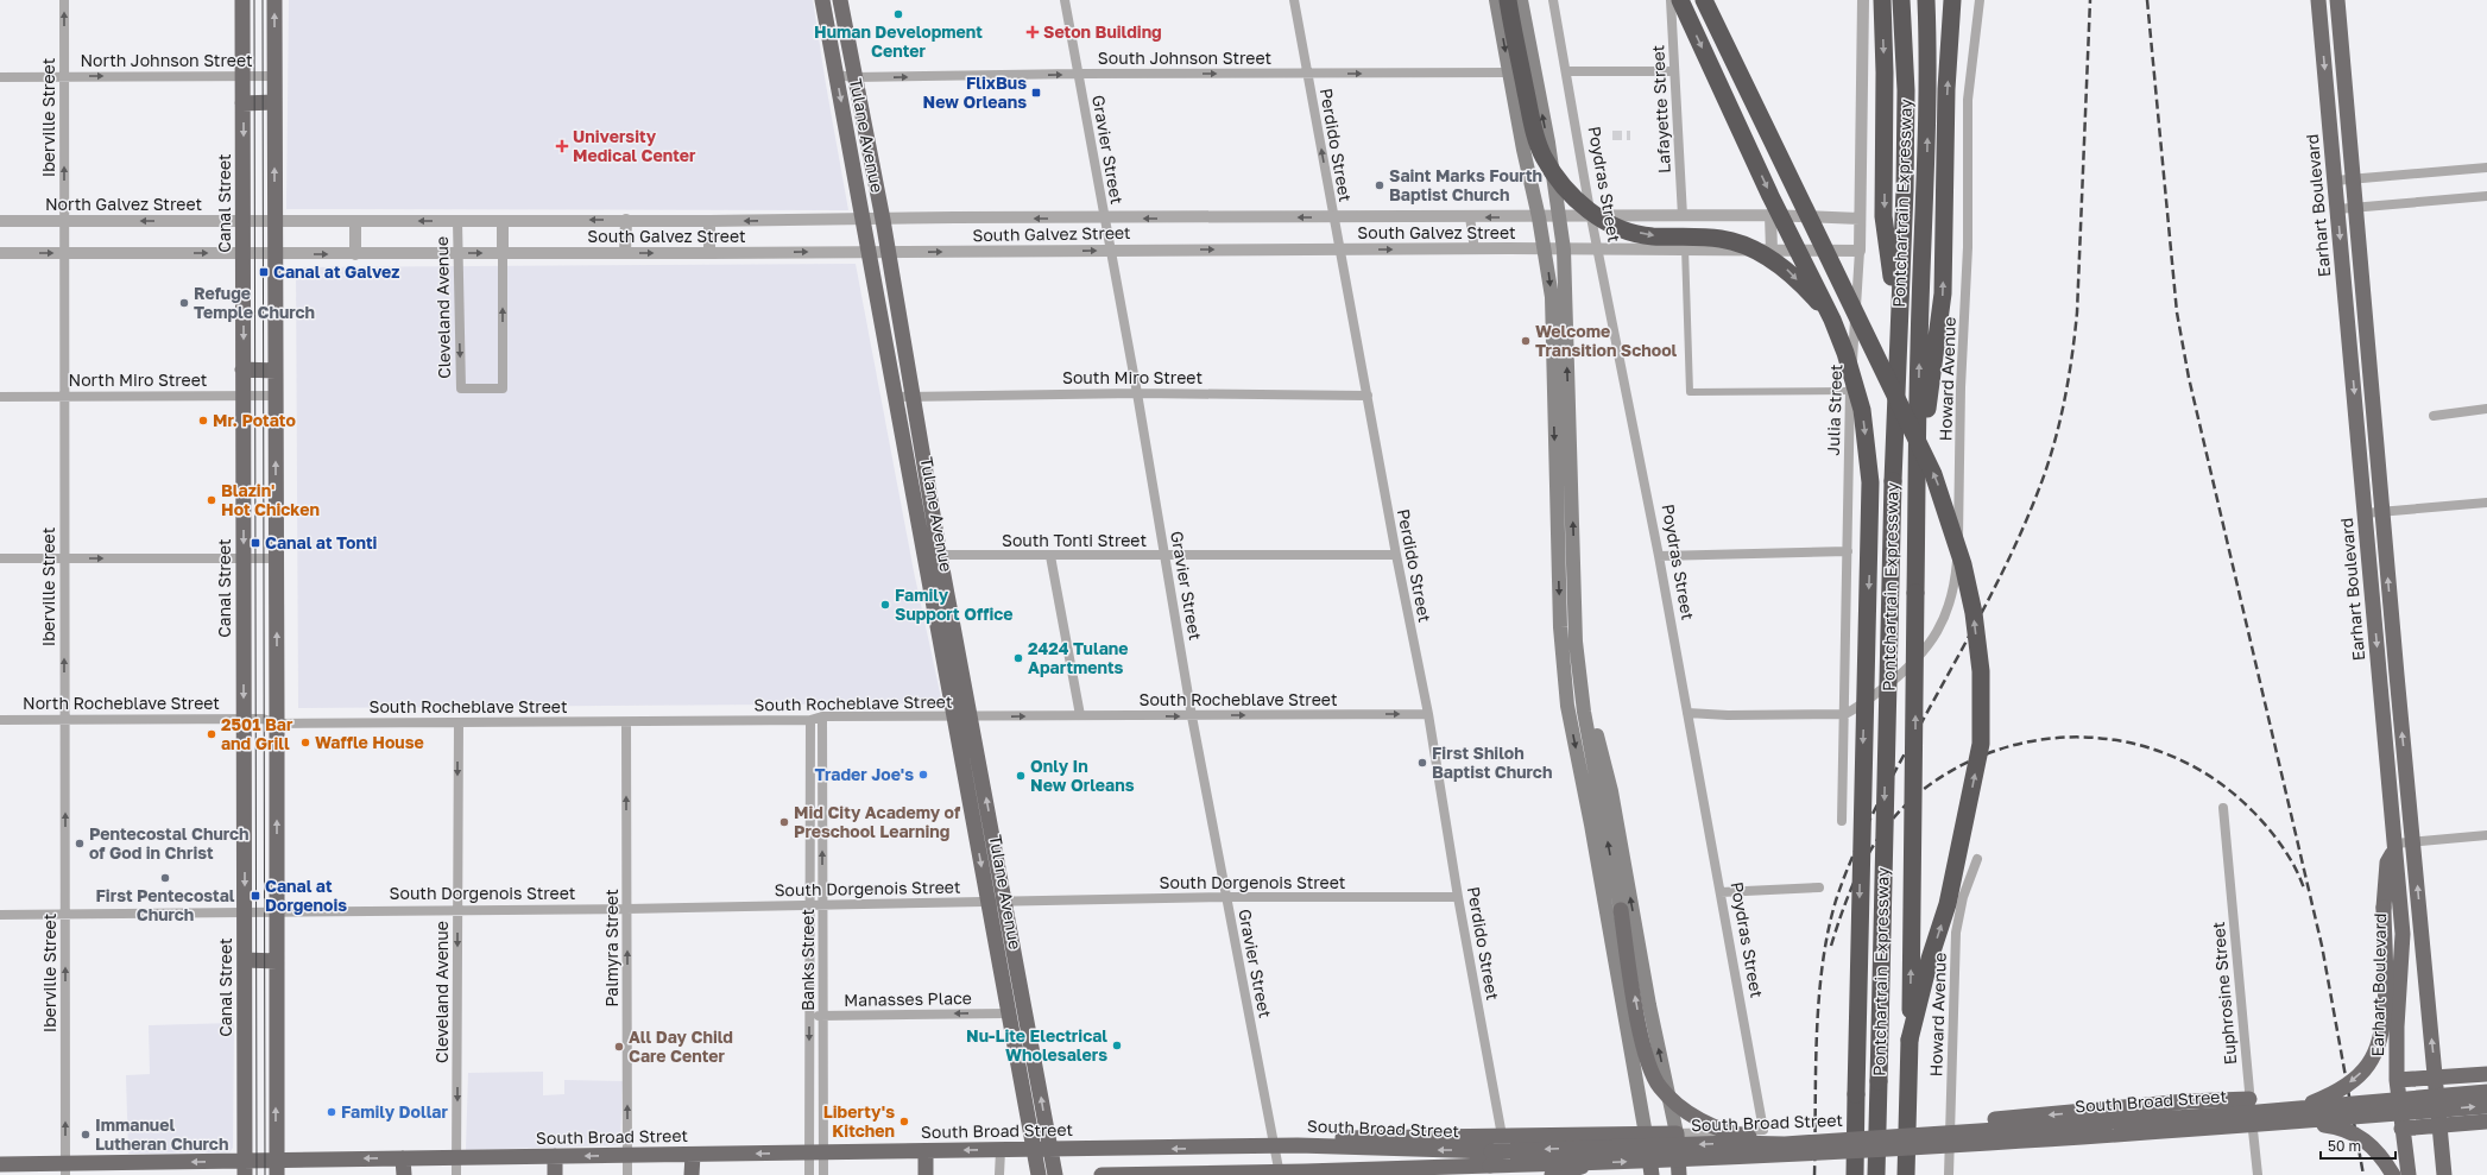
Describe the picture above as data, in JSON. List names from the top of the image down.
{
  "streets": {
    "highway": ["Pontchartrain Expressway"],
    "main road": [
      "Tulane Avenue",
      "Canal Street",
      "Earhart Boulevard",
      "South Broad Street"
    ],
    "street": [
      "South Johnson Street",
      "North Johnson Street",
      "Lafayette Street",
      "Iberville Street",
      "Perdido Street",
      "Gravier Street",
      "Poydras Street",
      "North Galvez Street",
      "South Galvez Street",
      "Cleveland Avenue",
      "South Miro Street",
      "Howard Avenue",
      "North Miro Street",
      "Julia Street",
      "South Tonti Street",
      "South Rocheblave Street",
      "North Rocheblave Street",
      "South Dorgenois Street",
      "Palmyra Street",
      "Banks Street",
      "Euphrosine Street",
      "Manasses Place"
    ]
  },
  "crossings": [
    ["South Johnson Street", "Tulane Avenue"],
    ["South Johnson Street", "Perdido Street"],
    ["South Johnson Street", "Gravier Street"],
    ["North Johnson Street", "Iberville Street"],
    ["North Johnson Street", "Canal Street"],
    ["Lafayette Street", "South Galvez Street"],
    ["Iberville Street", "North Galvez Street"],
    ["Iberville Street", "North Miro Street"],
    ["Iberville Street", "North Rocheblave Street"],
    ["Iberville Street", "South Dorgenois Street"],
    ["Iberville Street", "South Broad Street"],
    ["Tulane Avenue", "South Galvez Street"],
    ["Tulane Avenue", "South Miro Street"],
    ["Tulane Avenue", "South Tonti Street"],
    ["Tulane Avenue", "South Rocheblave Street"],
    ["Tulane Avenue", "South Dorgenois Street"],
    ["Tulane Avenue", "Manasses Place"],
    ["Tulane Avenue", "South Broad Street"],
    ["Perdido Street", "South Galvez Street"],
    ["Perdido Street", "South Miro Street"],
    ["Perdido Street", "South Tonti Street"],
    ["Perdido Street", "South Rocheblave Street"],
    ["Perdido Street", "South Dorgenois Street"],
    ["Gravier Street", "South Galvez Street"],
    ["Gravier Street", "South Miro Street"],
    ["Gravier Street", "South Tonti Street"],
    ["Gravier Street", "South Rocheblave Street"],
    ["Gravier Street", "South Dorgenois Street"],
    ["Gravier Street", "South Broad Street"],
    ["Poydras Street", "South Galvez Street"],
    ["Poydras Street", "South Broad Street"],
    ["Canal Street", "North Galvez Street"],
    ["Canal Street", "South Galvez Street"],
    ["Canal Street", "North Miro Street"],
    ["Canal Street", "North Rocheblave Street"],
    ["Canal Street", "South Dorgenois Street"],
    ["Canal Street", "South Broad Street"],
    ["North Galvez Street", "South Galvez Street"],
    ["South Galvez Street", "Cleveland Avenue"],
    ["South Galvez Street", "Julia Street"],
    ["Cleveland Avenue", "South Rocheblave Street"],
    ["Cleveland Avenue", "South Dorgenois Street"],
    ["Cleveland Avenue", "South Broad Street"],
    ["Howard Avenue", "Julia Street"],
    ["South Rocheblave Street", "North Rocheblave Street"],
    ["South Rocheblave Street", "Palmyra Street"],
    ["South Rocheblave Street", "Banks Street"],
    ["South Dorgenois Street", "Palmyra Street"],
    ["South Dorgenois Street", "Banks Street"],
    ["Palmyra Street", "South Broad Street"],
    ["Banks Street", "Manasses Place"],
    ["Banks Street", "South Broad Street"]
  ],
  "one_way": [
    "South Johnson Street",
    "North Johnson Street",
    "Iberville Street",
    "South Rocheblave Street",
    "Palmyra Street",
    "Manasses Place"
  ],
  "places": {
    "other": [
      "Human Development Center",
      "Saint Marks Fourth Baptist Church",
      "Refuge Temple Church",
      "Welcome Transition School",
      "Mr. Potato",
      "Blazin' Hot Chicken",
      "Family Support Office",
      "2424 Tulane Apartments",
      "2501 Bar and Grill",
      "Waffle House",
      "First Shiloh Baptist Church",
      "Trader Joe's",
      "Only In New Orleans",
      "Mid City Academy of Preschool Learning",
      "Pentecostal Church of God in Christ",
      "First Pentecostal Church",
      "Nu-Lite Electrical Wholesalers",
      "All Day Child Care Center",
      "Family Dollar",
      "Liberty's Kitchen",
      "Immanuel Lutheran Church"
    ],
    "health": ["Seton Building", "University Medical Center"],
    "transit": [
      "FlixBus New Orleans",
      "Canal at Galvez",
      "Canal at Tonti",
      "Canal at Dorgenois"
    ]
  },
  "scale_bar": "50 m"
}
